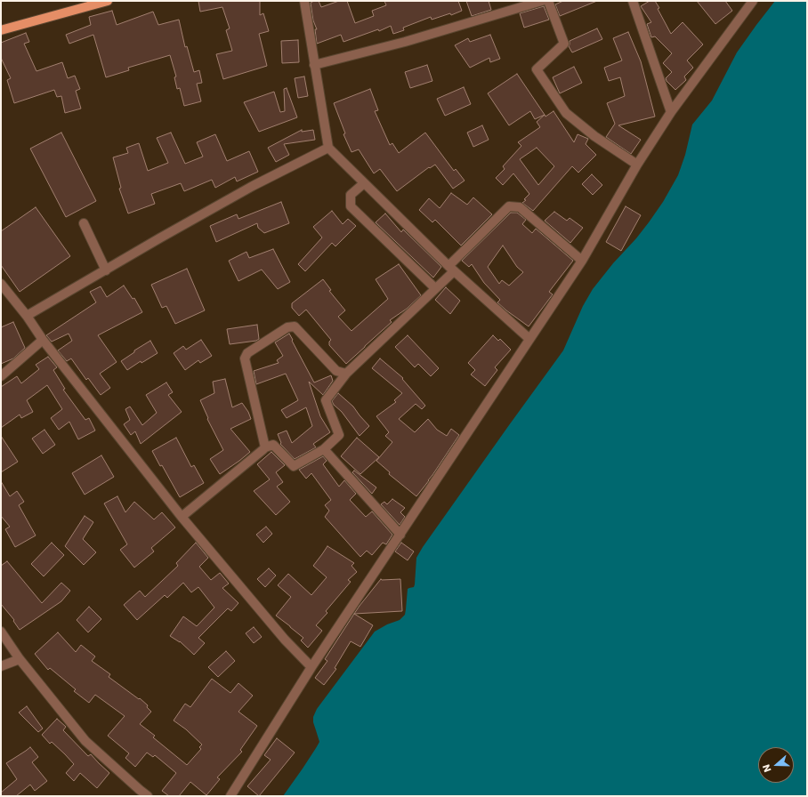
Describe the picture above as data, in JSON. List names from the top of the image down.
{
  "north": "left"
}
